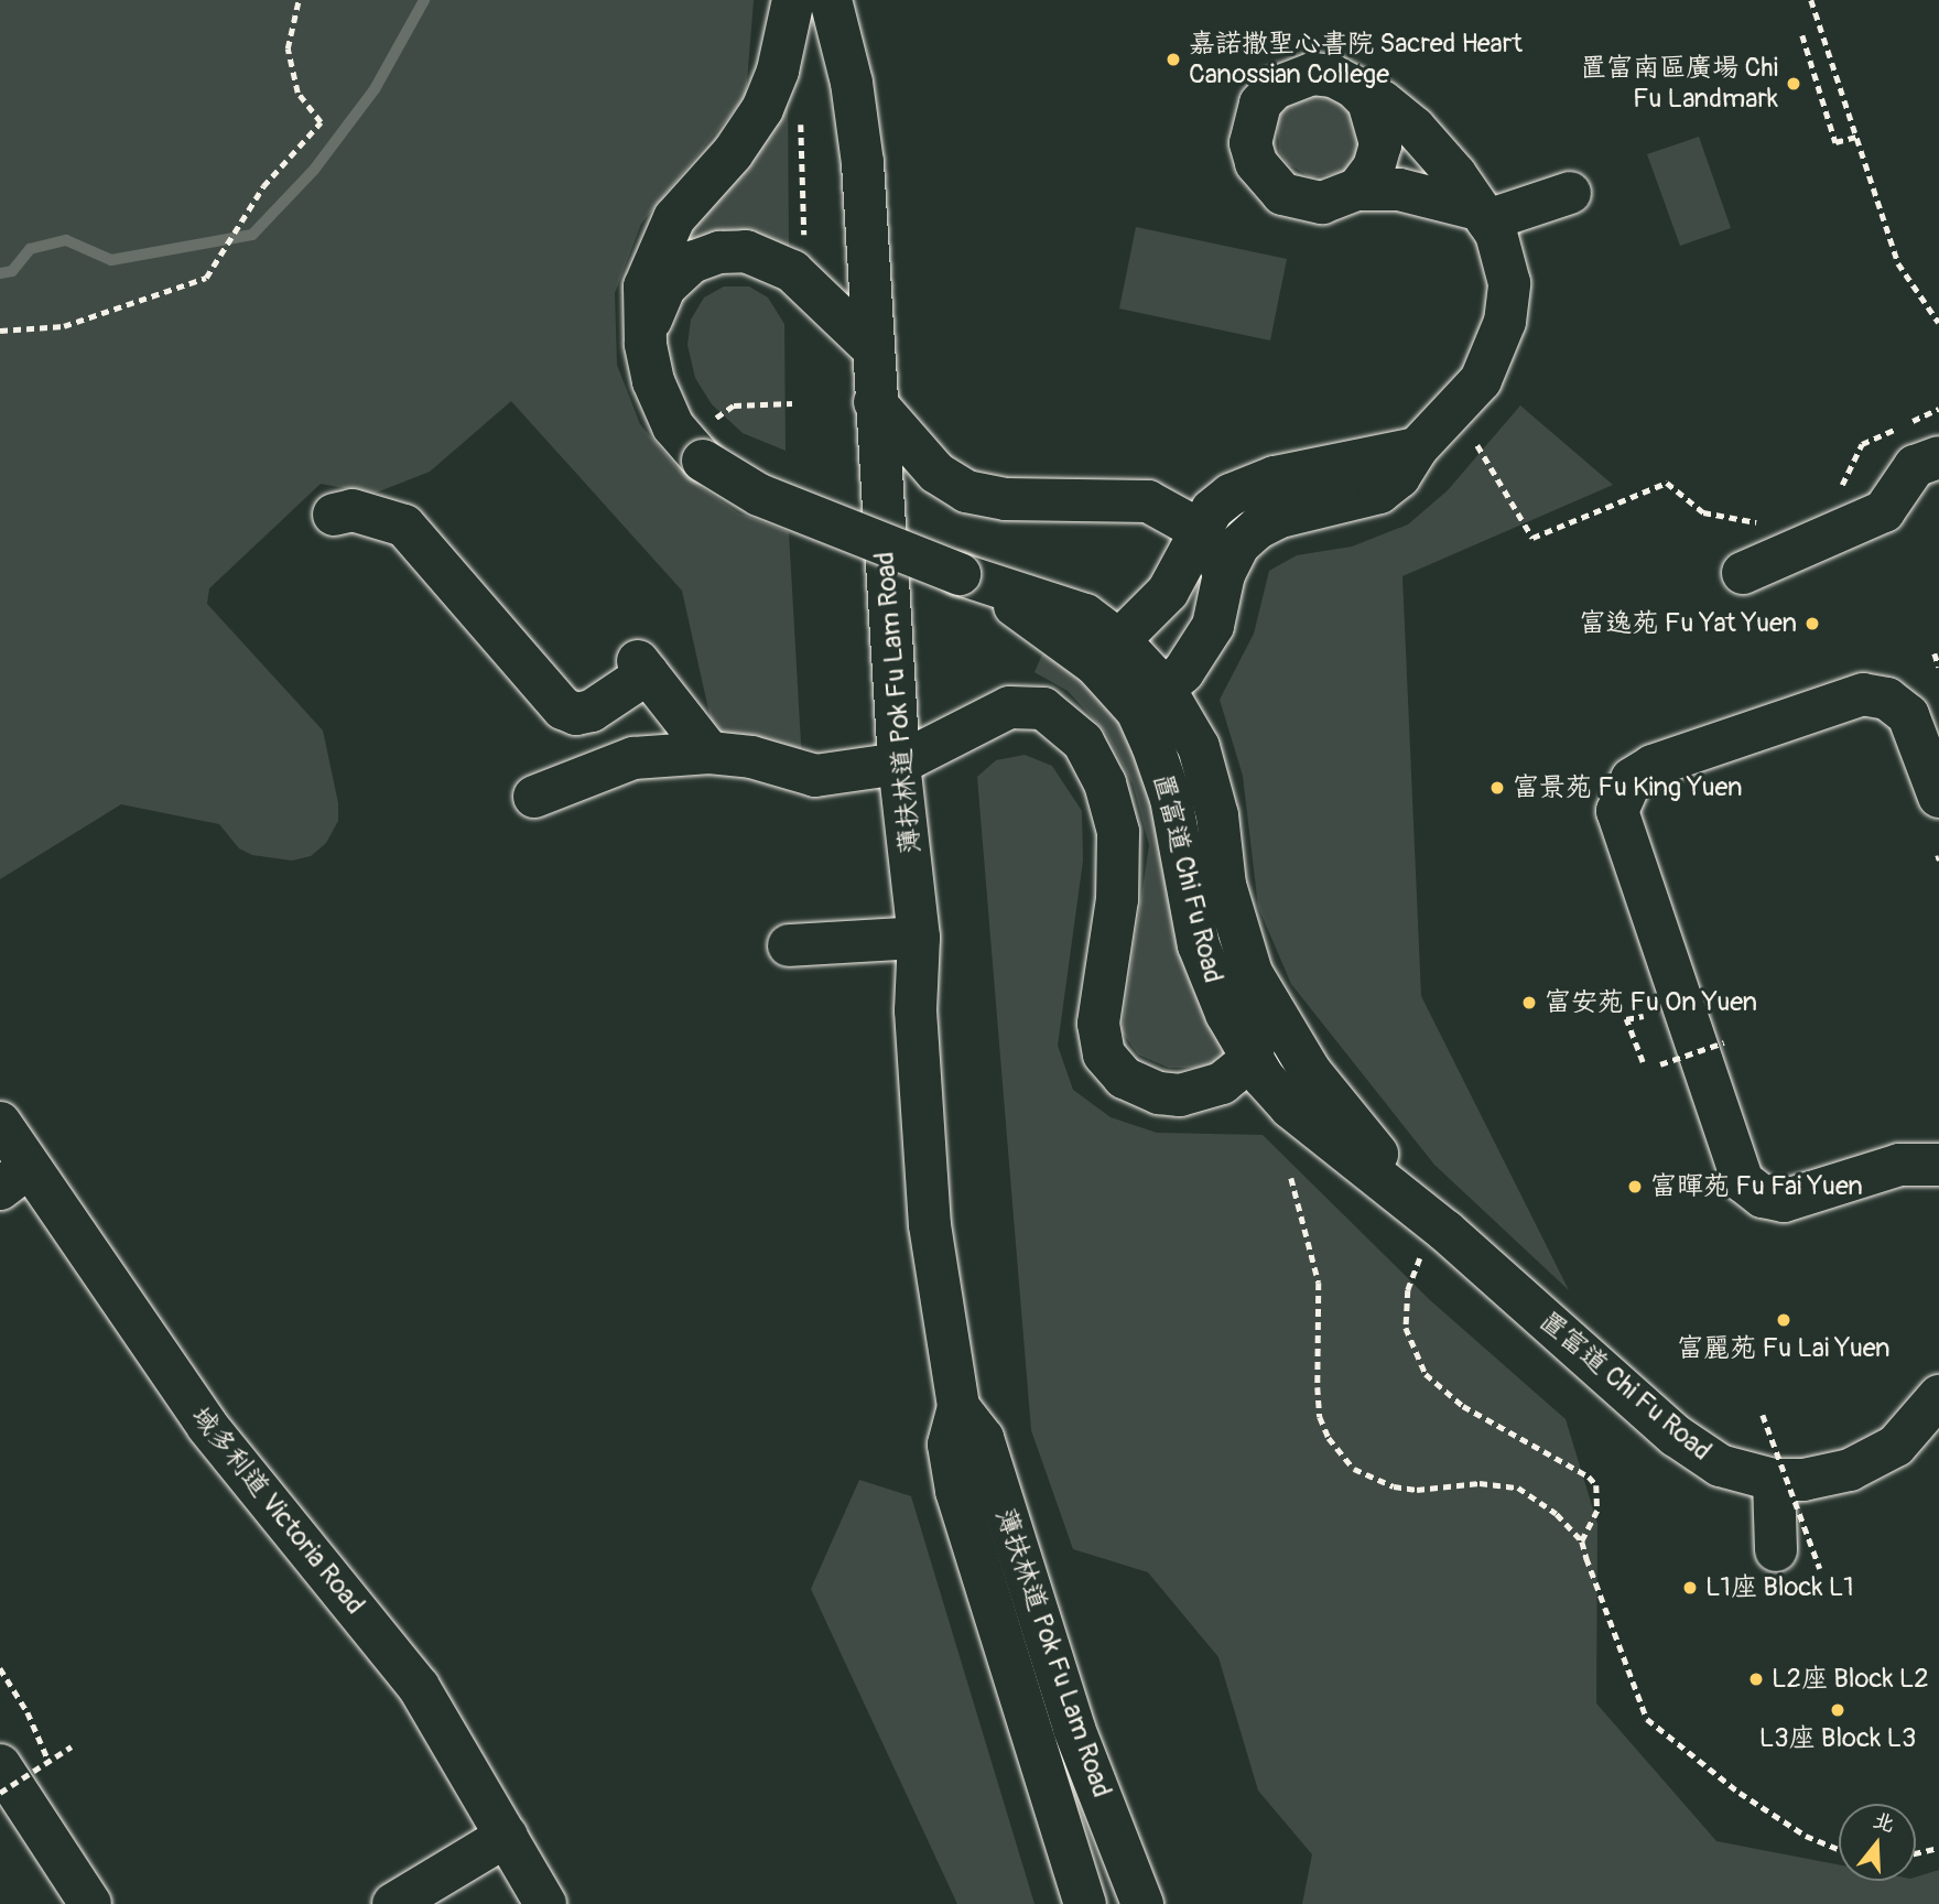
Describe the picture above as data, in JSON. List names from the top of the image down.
{
  "streets": {
    "main road": ["薄扶林道 Pok Fu Lam Road", "置富道 Chi Fu Road", "域多利道 Victoria Road"]
  },
  "places": [
    "嘉諾撒聖心書院 Sacred Heart Canossian College",
    "置富南區廣場 Chi Fu Landmark",
    "富逸苑 Fu Yat Yuen",
    "富景苑 Fu King Yuen",
    "富安苑 Fu On Yuen",
    "富暉苑 Fu Fai Yuen",
    "富麗苑 Fu Lai Yuen",
    "L1座 Block L1",
    "L2座 Block L2",
    "L3座 Block L3"
  ],
  "north": "top"
}
